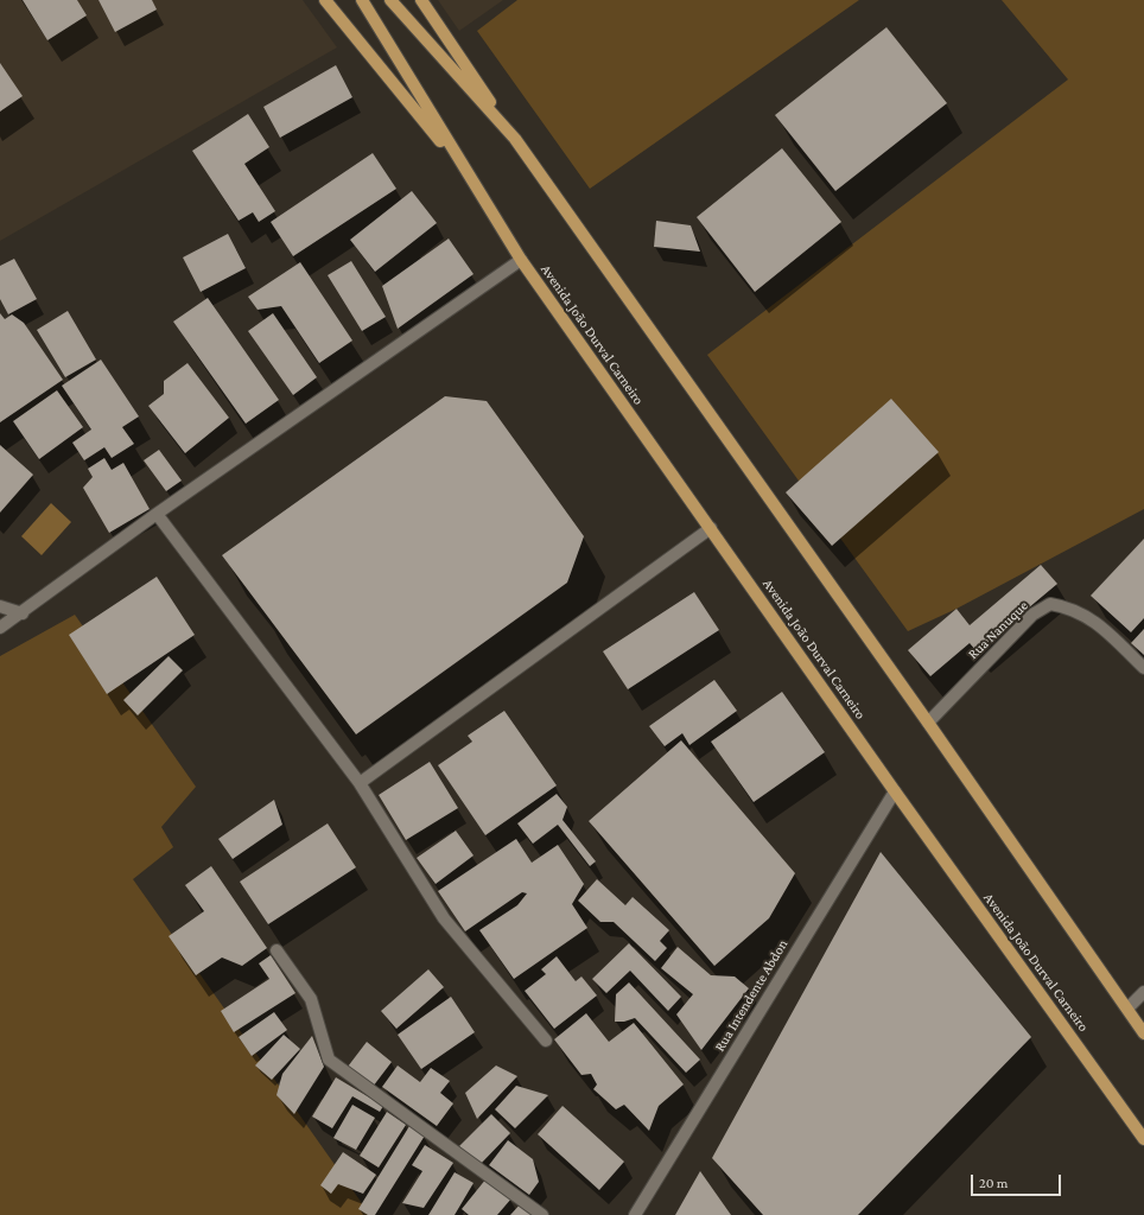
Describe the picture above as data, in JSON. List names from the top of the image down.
{
  "streets": {
    "main road": ["Avenida João Durval Carneiro"],
    "street": ["Rua Nanuque", "Rua Intendente Abdon"]
  },
  "crossings": [
    ["Avenida João Durval Carneiro", "Rua Intendente Abdon"]
  ],
  "scale_bar": "20 m"
}
